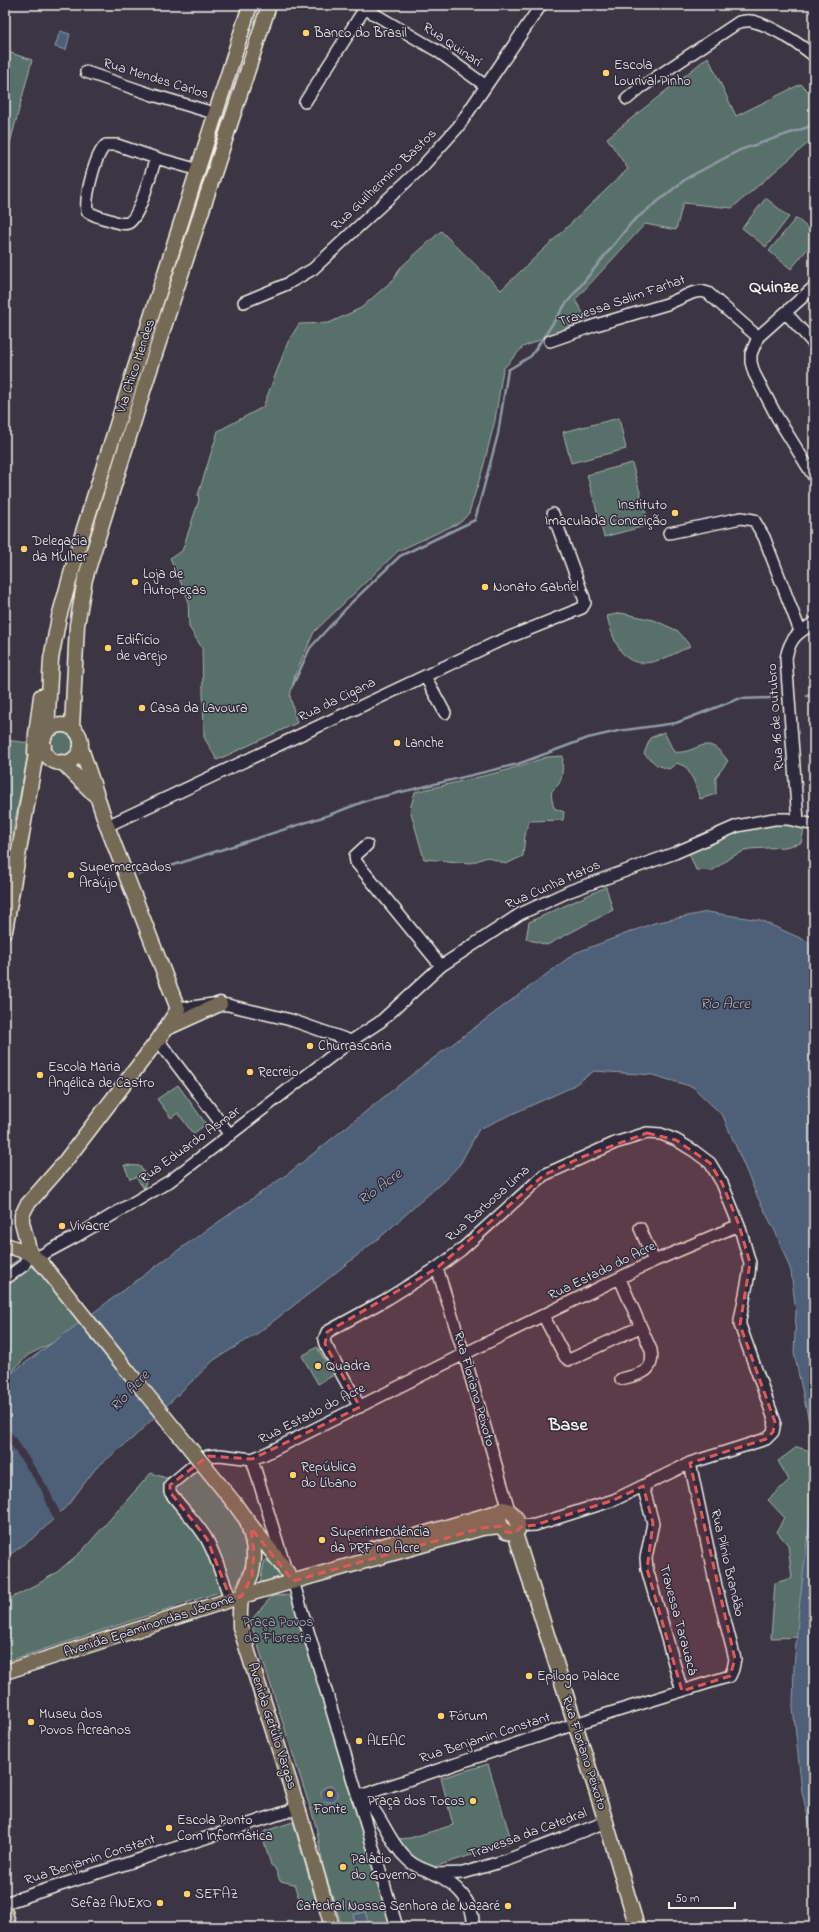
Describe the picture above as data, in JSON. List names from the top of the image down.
{
  "streets": {
    "main road": [
      "Via Chico Mendes",
      "Rua Floriano Peixoto",
      "Avenida Epaminondas Jácome",
      "Avenida Getúlio Vargas"
    ],
    "street": [
      "Rua Quinarí",
      "Rua Mendes Carlos",
      "Rua Guilhermino Bastos",
      "Travessa Salim Farhat",
      "Rua da Cigana",
      "Rua 16 de Outubro",
      "Rua Cunha Matos",
      "Rua Eduardo Asmar",
      "Rua Barbosa Lima",
      "Rua Estado do Acre",
      "Rua Plínio Brandão",
      "Travessa Tarauacá",
      "Rua Benjamin Constant",
      "Travessa da Catedral"
    ]
  },
  "crossings": [
    ["Rua Quinarí", "Rua Guilhermino Bastos"],
    ["Rua Mendes Carlos", "Via Chico Mendes"],
    ["Rua 16 de Outubro", "Rua Cunha Matos"],
    ["Rua Cunha Matos", "Rua Eduardo Asmar"],
    ["Rua Eduardo Asmar", "Avenida Getúlio Vargas"],
    ["Rua Barbosa Lima", "Rua Estado do Acre"],
    ["Rua Barbosa Lima", "Rua Floriano Peixoto"],
    ["Rua Barbosa Lima", "Rua Plínio Brandão"],
    ["Rua Estado do Acre", "Rua Floriano Peixoto"],
    ["Rua Estado do Acre", "Avenida Epaminondas Jácome"],
    ["Rua Estado do Acre", "Avenida Getúlio Vargas"],
    ["Rua Floriano Peixoto", "Avenida Epaminondas Jácome"],
    ["Rua Floriano Peixoto", "Rua Benjamin Constant"],
    ["Rua Floriano Peixoto", "Travessa da Catedral"],
    ["Rua Plínio Brandão", "Rua Benjamin Constant"],
    ["Travessa Tarauacá", "Rua Benjamin Constant"],
    ["Avenida Epaminondas Jácome", "Avenida Getúlio Vargas"],
    ["Avenida Getúlio Vargas", "Rua Benjamin Constant"],
    ["Rua Benjamin Constant", "Travessa da Catedral"]
  ],
  "districts": ["Quinze", "Base"],
  "water": ["Rio Acre", "Río Acre"],
  "parks": ["Praça Povos da Floresta"],
  "places": [
    "Banco do Brasil",
    "Escola Lourival Pinho",
    "Instituto Imaculada Conceição",
    "Delegacia da Mulher",
    "Loja de Autopeças",
    "Nonato Gabriel",
    "Edifício de varejo",
    "Casa da Lavoura",
    "Lanche",
    "Supermercados Araújo",
    "Churrascaria",
    "Recreio",
    "Escola Maria Angélica de Castro",
    "Vivacre",
    "Quadra",
    "República do Líbano",
    "Superintendência da PRF no Acre",
    "Epilogo Palace",
    "Fórum",
    "Museu dos Povos Acreanos",
    "ALEAC",
    "Fonte",
    "Praça dos Tocos",
    "Escola Ponto Com Informática",
    "Palácio do Governo",
    "SEFAZ",
    "Sefaz ANEXO",
    "Catedral Nossa Senhora de Nazaré"
  ],
  "scale_bar": "50 m"
}
